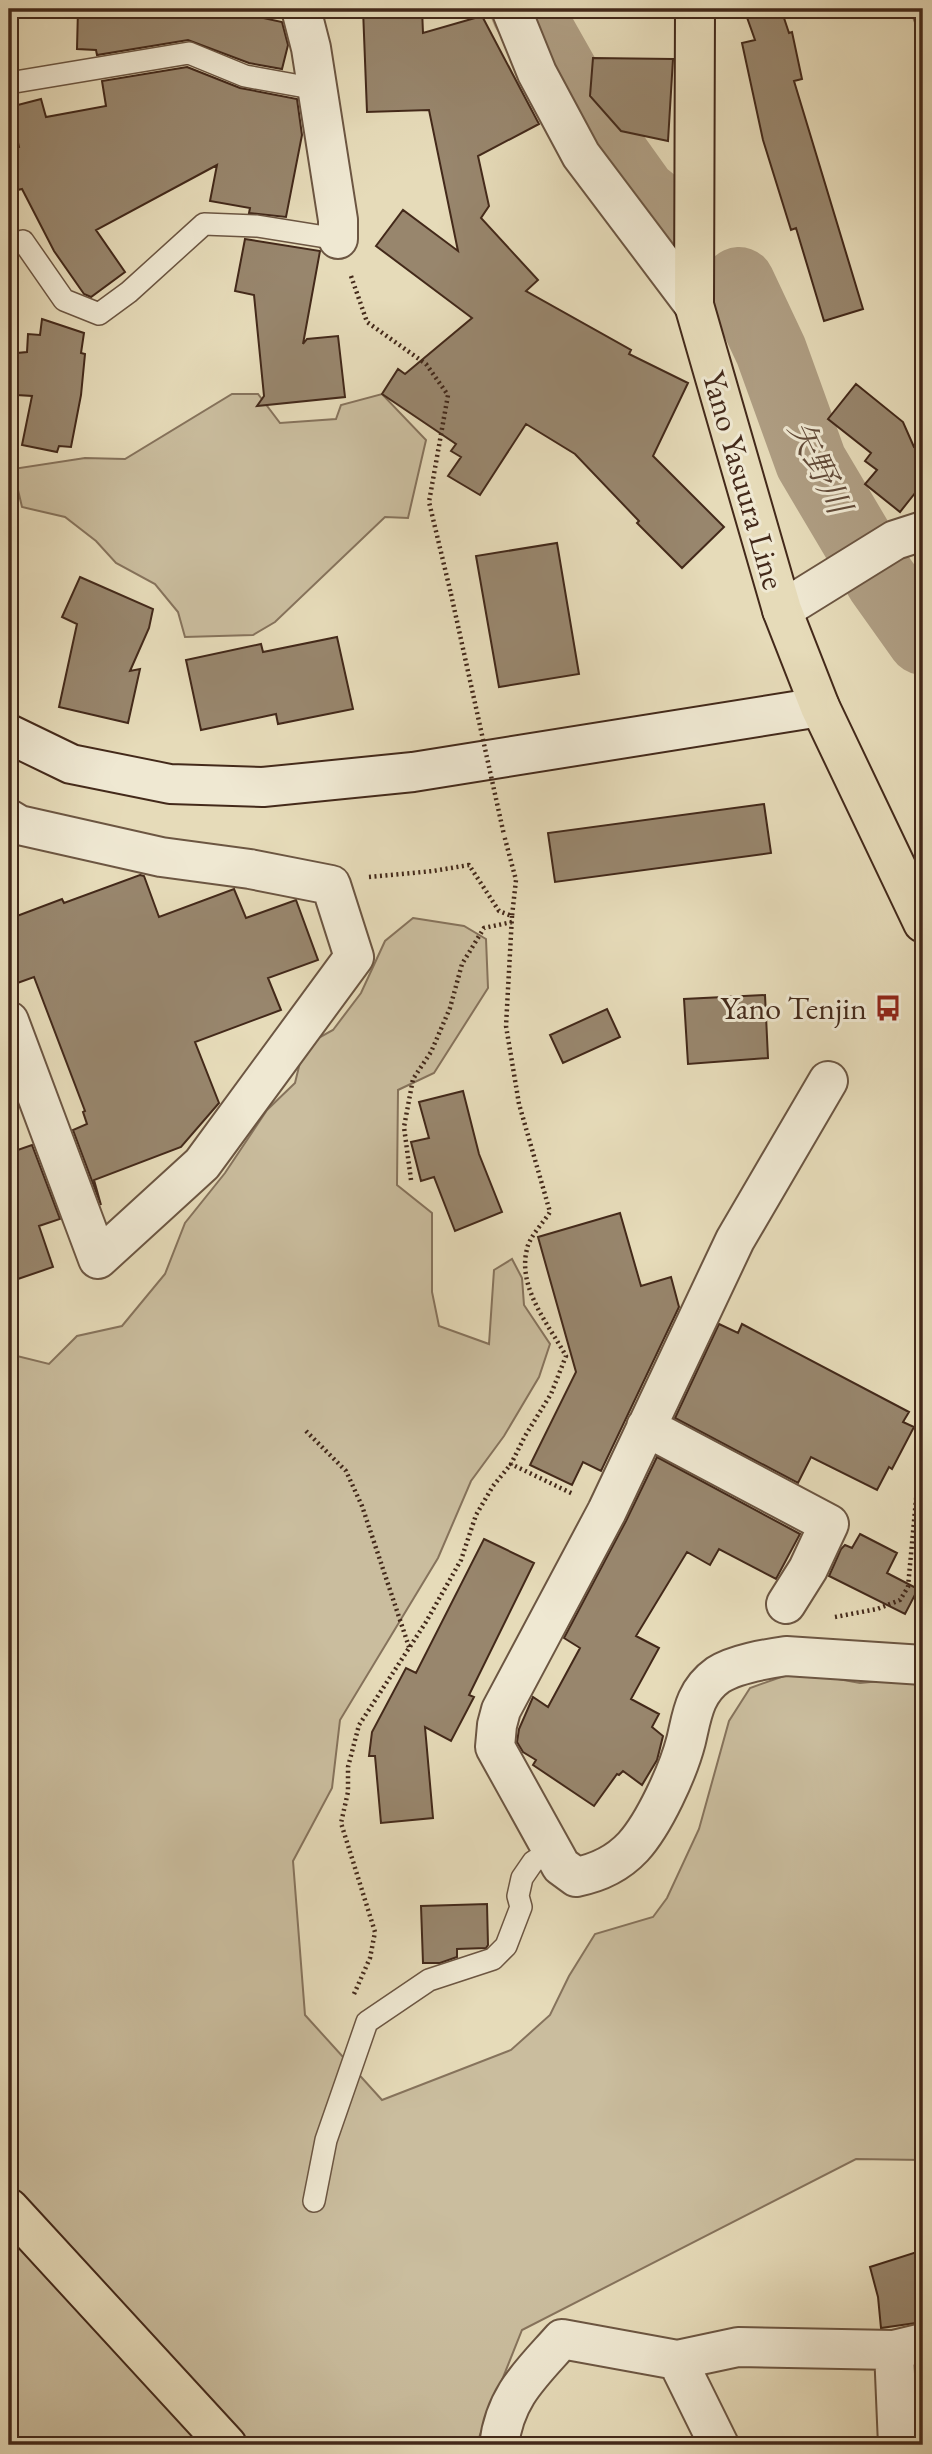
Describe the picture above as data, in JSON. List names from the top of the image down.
{
  "streets": {
    "main road": ["Yano Yasuura Line"]
  },
  "water": ["矢野川"],
  "places": {
    "bus stop": ["Yano Tenjin"]
  }
}
